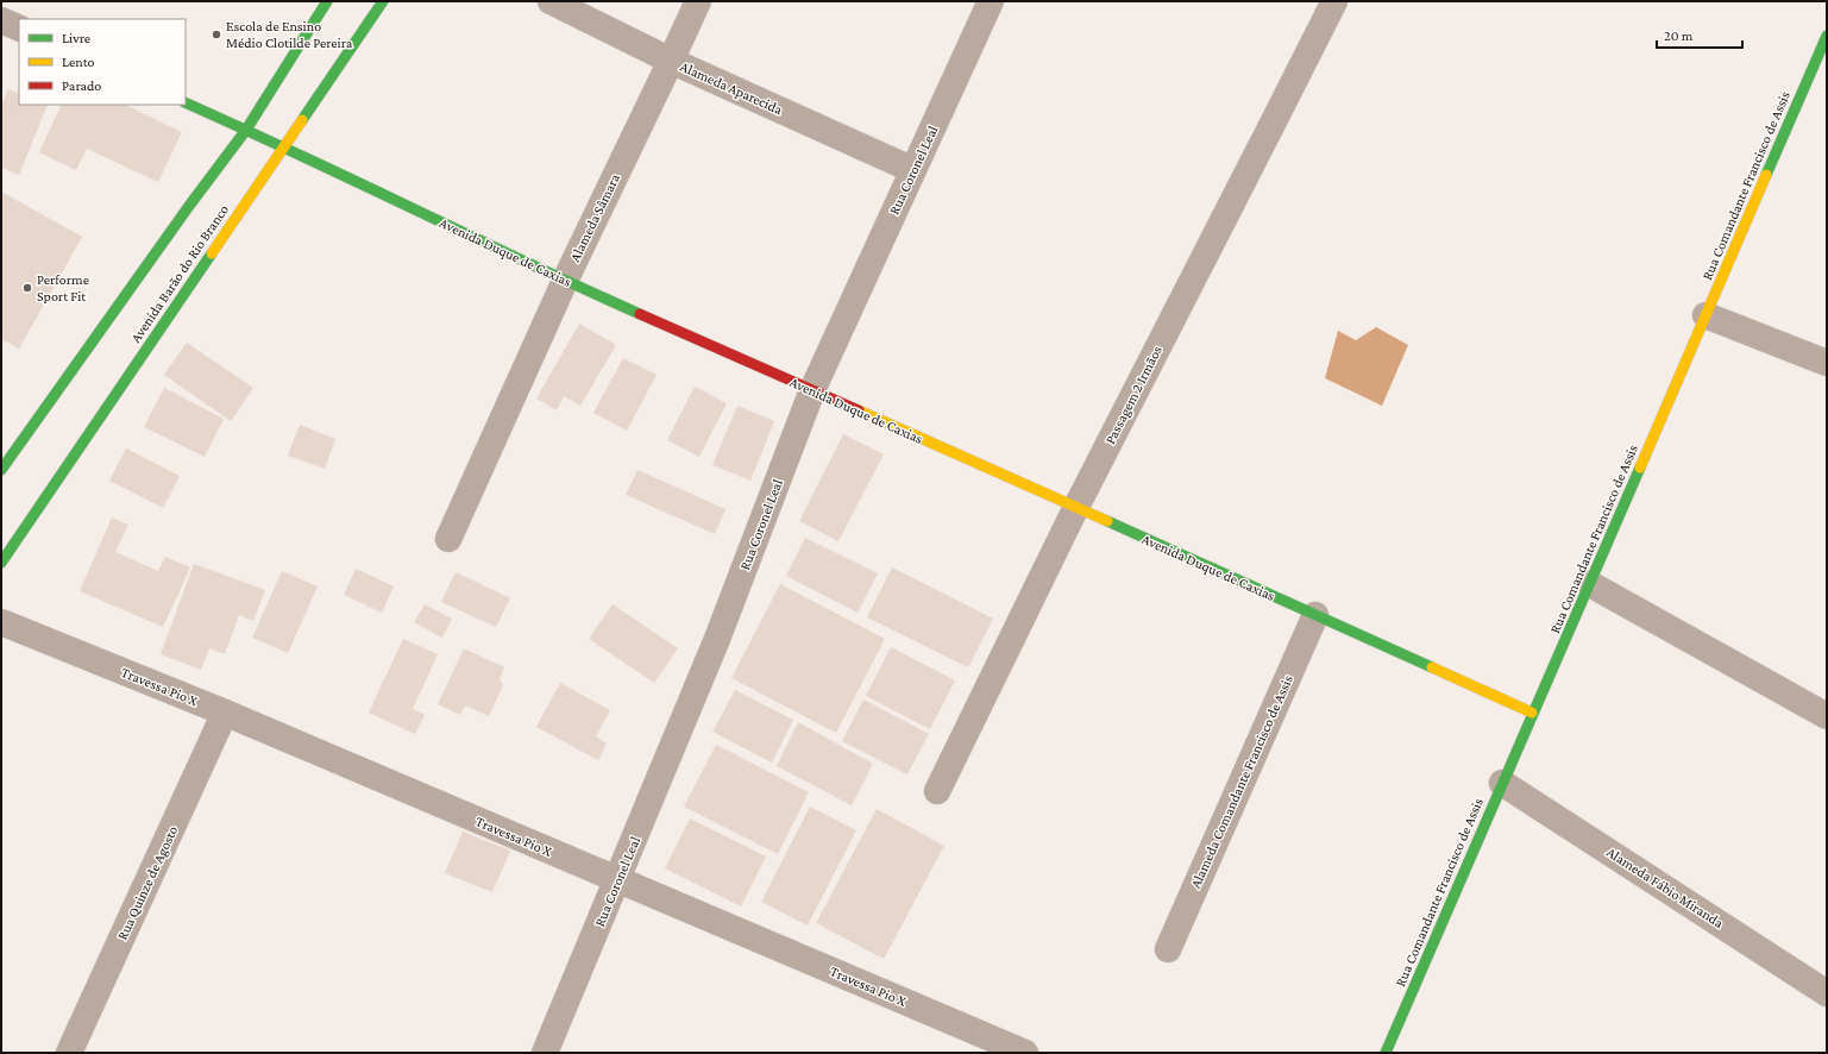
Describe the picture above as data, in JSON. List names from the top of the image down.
{
  "streets": {
    "street": [
      "Alameda Aparecida",
      "Rua Coronel Leal",
      "Rua Comandante Francisco de Assis",
      "Alameda Sâmara",
      "Avenida Duque de Caxias",
      "Avenida Barão do Rio Branco",
      "Passagem 2 Irmãos",
      "Travessa Pio X",
      "Alameda Comandante Francisco de Assis",
      "Rua Quinze de Agosto",
      "Alameda Fábio Miranda"
    ]
  },
  "crossings": [
    ["Alameda Aparecida", "Rua Coronel Leal"],
    ["Alameda Aparecida", "Alameda Sâmara"],
    ["Rua Coronel Leal", "Avenida Duque de Caxias"],
    ["Rua Coronel Leal", "Travessa Pio X"],
    ["Rua Comandante Francisco de Assis", "Avenida Duque de Caxias"],
    ["Rua Comandante Francisco de Assis", "Alameda Fábio Miranda"],
    ["Alameda Sâmara", "Avenida Duque de Caxias"],
    ["Avenida Duque de Caxias", "Avenida Barão do Rio Branco"],
    ["Avenida Duque de Caxias", "Passagem 2 Irmãos"],
    ["Avenida Duque de Caxias", "Alameda Comandante Francisco de Assis"],
    ["Travessa Pio X", "Rua Quinze de Agosto"]
  ],
  "places": ["Escola de Ensino Médio Clotilde Pereira", "Performe Sport Fit"],
  "legend": ["Livre", "Lento", "Parado"],
  "scale_bar": "20 m"
}
